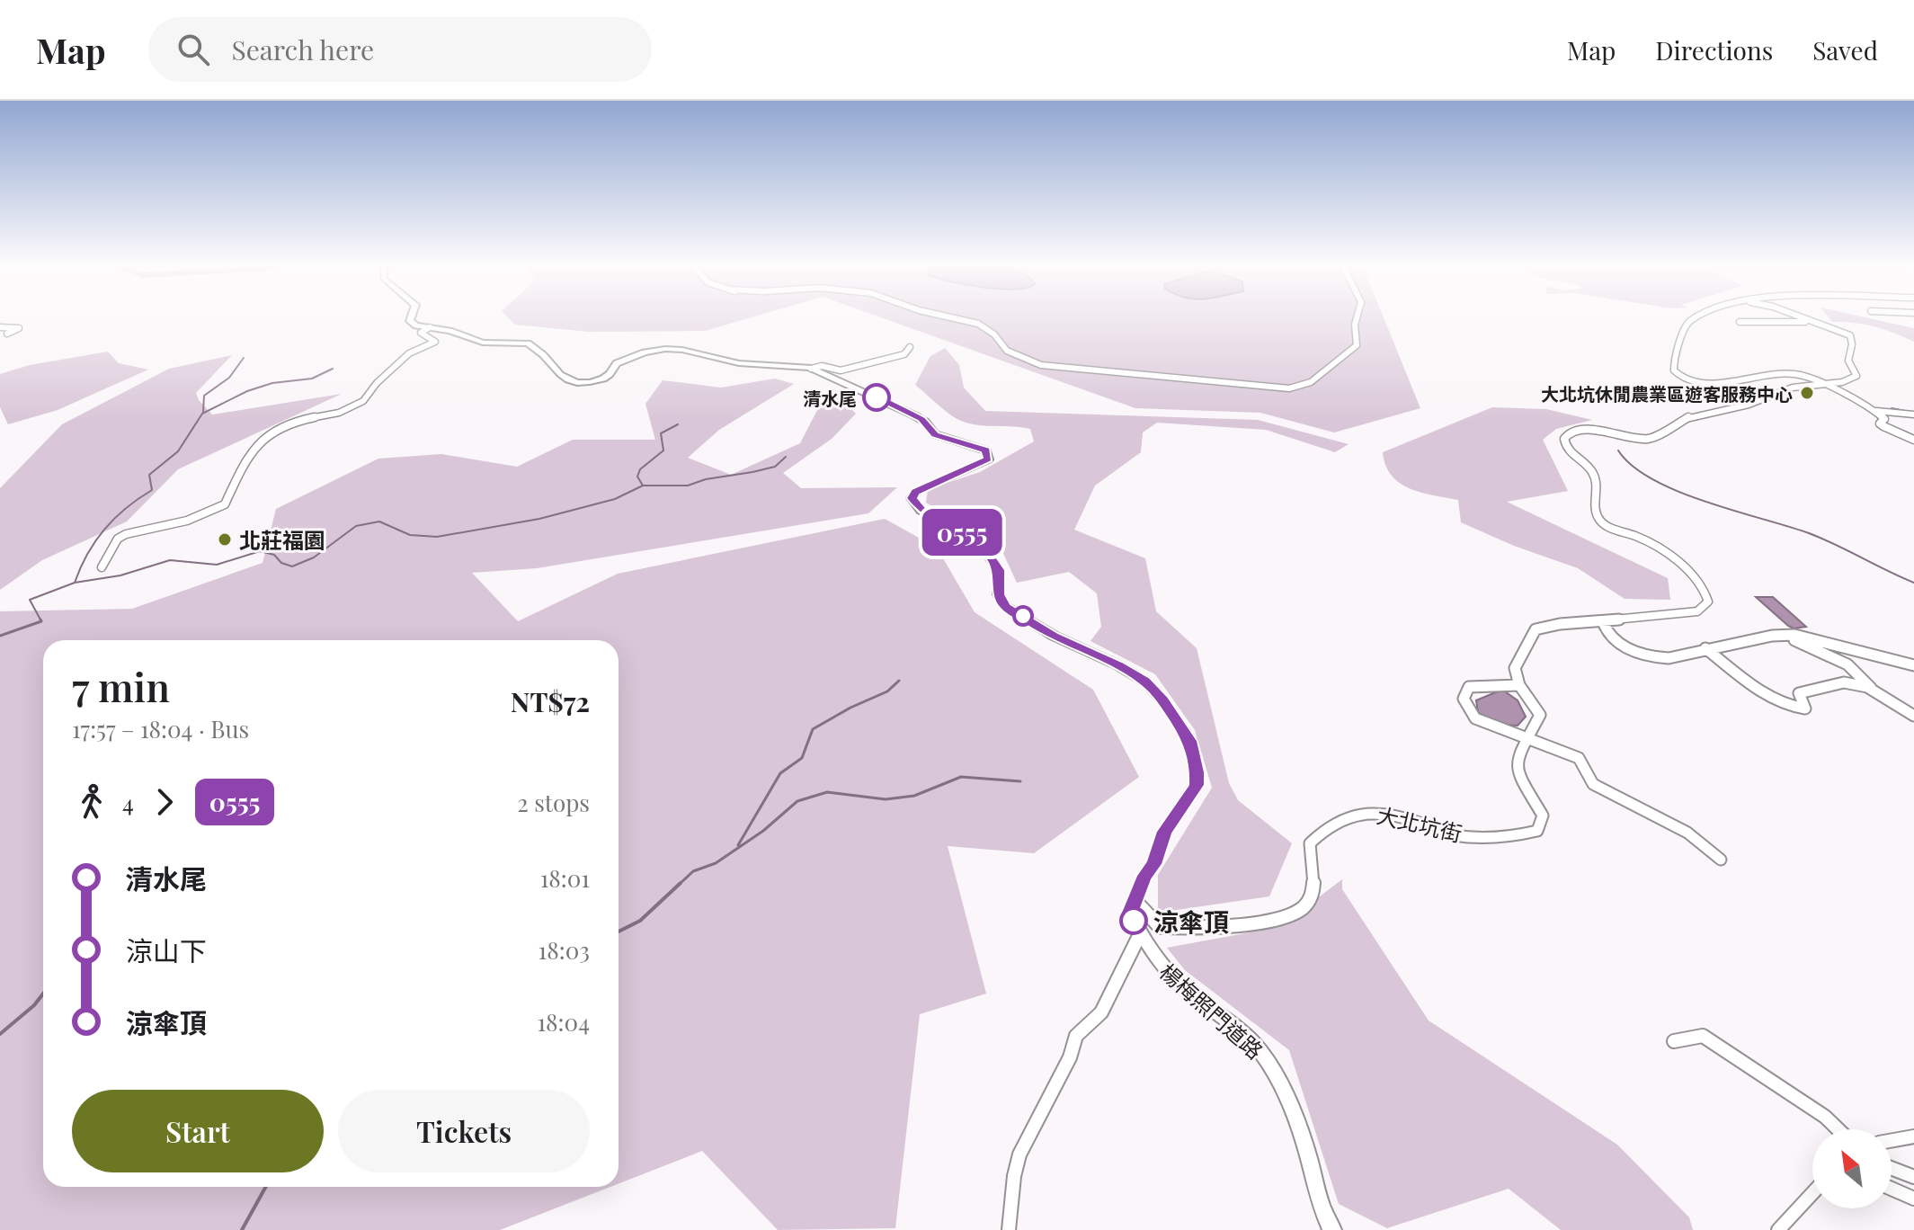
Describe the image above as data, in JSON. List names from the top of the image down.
{
  "streets": {
    "street": ["大北坑街", "楊梅照門道路"]
  },
  "crossings": [
    ["大北坑街", "楊梅照門道路"]
  ],
  "places": [
    "大北坑休閒農業區遊客服務中心",
    "清水尾",
    "北莊福園",
    "涼傘頂"
  ],
  "lines": ["bus line 0555"],
  "north": "top left",
  "page": {
    "header": "Map",
    "search": "Search here",
    "nav": ["Map", "Directions", "Saved"],
    "on_map": "0555",
    "heading": ["7 min", "17:57 – 18:04 · Bus", "NT$72"],
    "legs": ["4", "0555", "2 stops"],
    "list": [
      {
        "name": "清水尾",
        "value": "18:01"
      },
      {
        "name": "涼山下",
        "value": "18:03"
      },
      {
        "name": "涼傘頂",
        "value": "18:04"
      }
    ],
    "buttons": ["Start", "Tickets"]
  }
}
